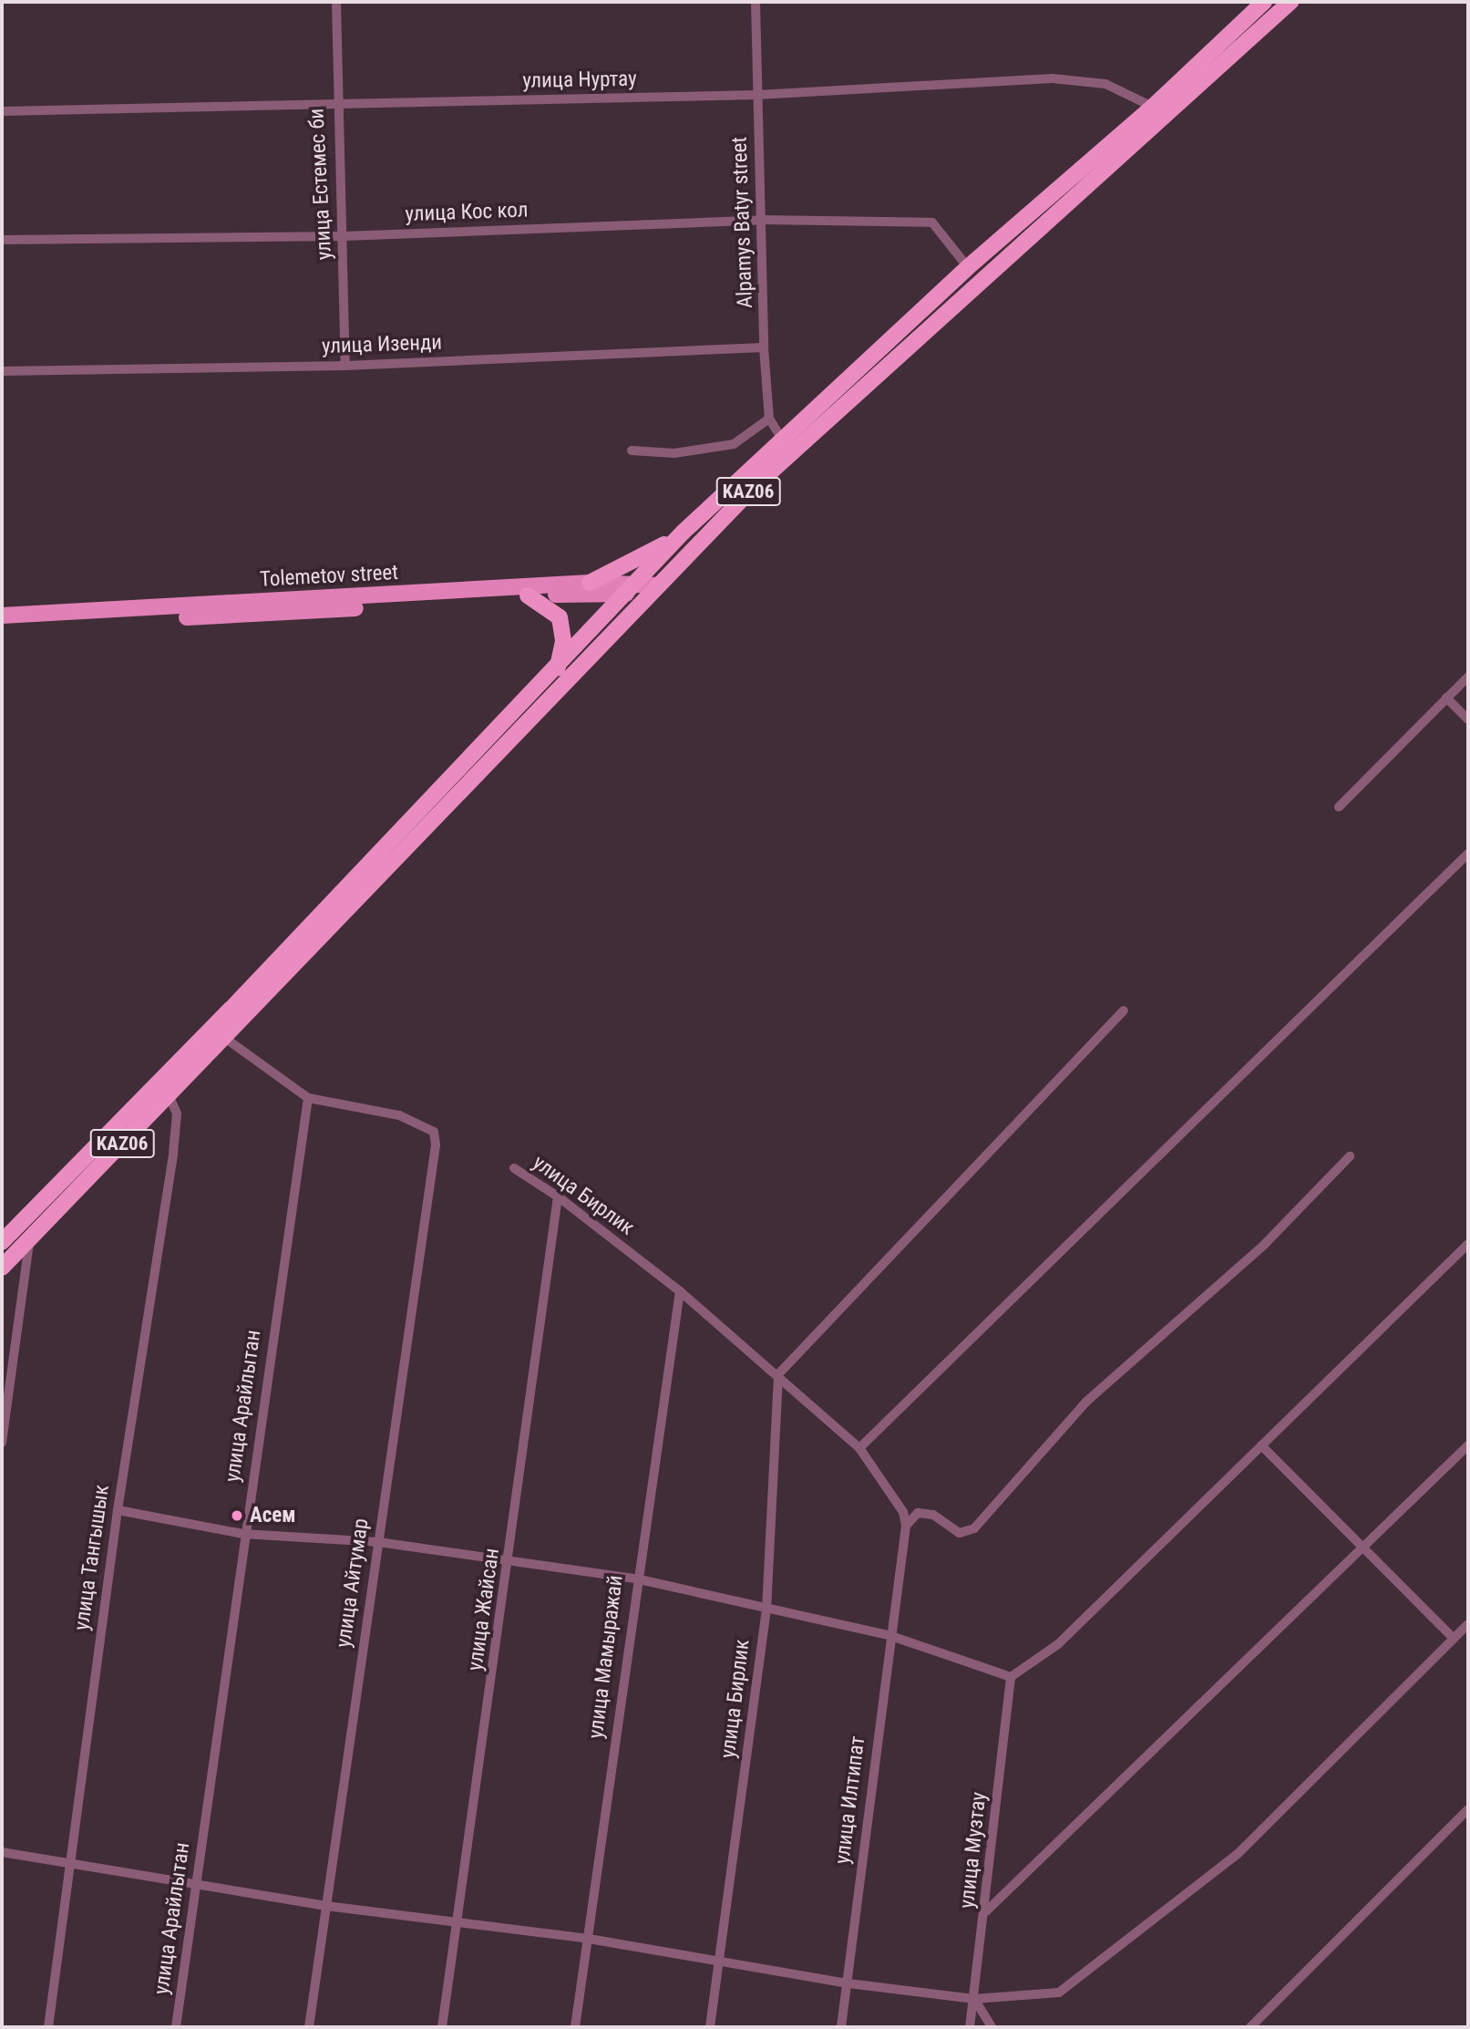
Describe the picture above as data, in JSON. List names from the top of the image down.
{
  "streets": {
    "highway": ["KАZ06"],
    "main road": ["Tolemetov street"],
    "street": [
      "улица Нуртау",
      "улица Естемес би",
      "улица Кос кол",
      "Alpamys Batyr street",
      "улица Изенди",
      "улица Бирлик",
      "улица Арайлытан",
      "улица Тангышык",
      "улица Айтумар",
      "улица Жайсан",
      "улица Мамыражай",
      "улица Илтипат",
      "улица Музтау"
    ]
  },
  "crossings": [
    ["улица Нуртау", "улица Естемес би"],
    ["улица Нуртау", "Alpamys Batyr street"],
    ["улица Нуртау", "KАZ06"],
    ["улица Естемес би", "улица Кос кол"],
    ["улица Естемес би", "улица Изенди"],
    ["улица Кос кол", "Alpamys Batyr street"],
    ["улица Кос кол", "KАZ06"],
    ["Alpamys Batyr street", "улица Изенди"],
    ["Alpamys Batyr street", "KАZ06"],
    ["KАZ06", "Tolemetov street"],
    ["KАZ06", "улица Тангышык"],
    ["улица Бирлик", "улица Жайсан"],
    ["улица Бирлик", "улица Мамыражай"],
    ["улица Бирлик", "улица Илтипат"],
    ["улица Арайлытан", "улица Айтумар"]
  ],
  "places": ["Асем"]
}
